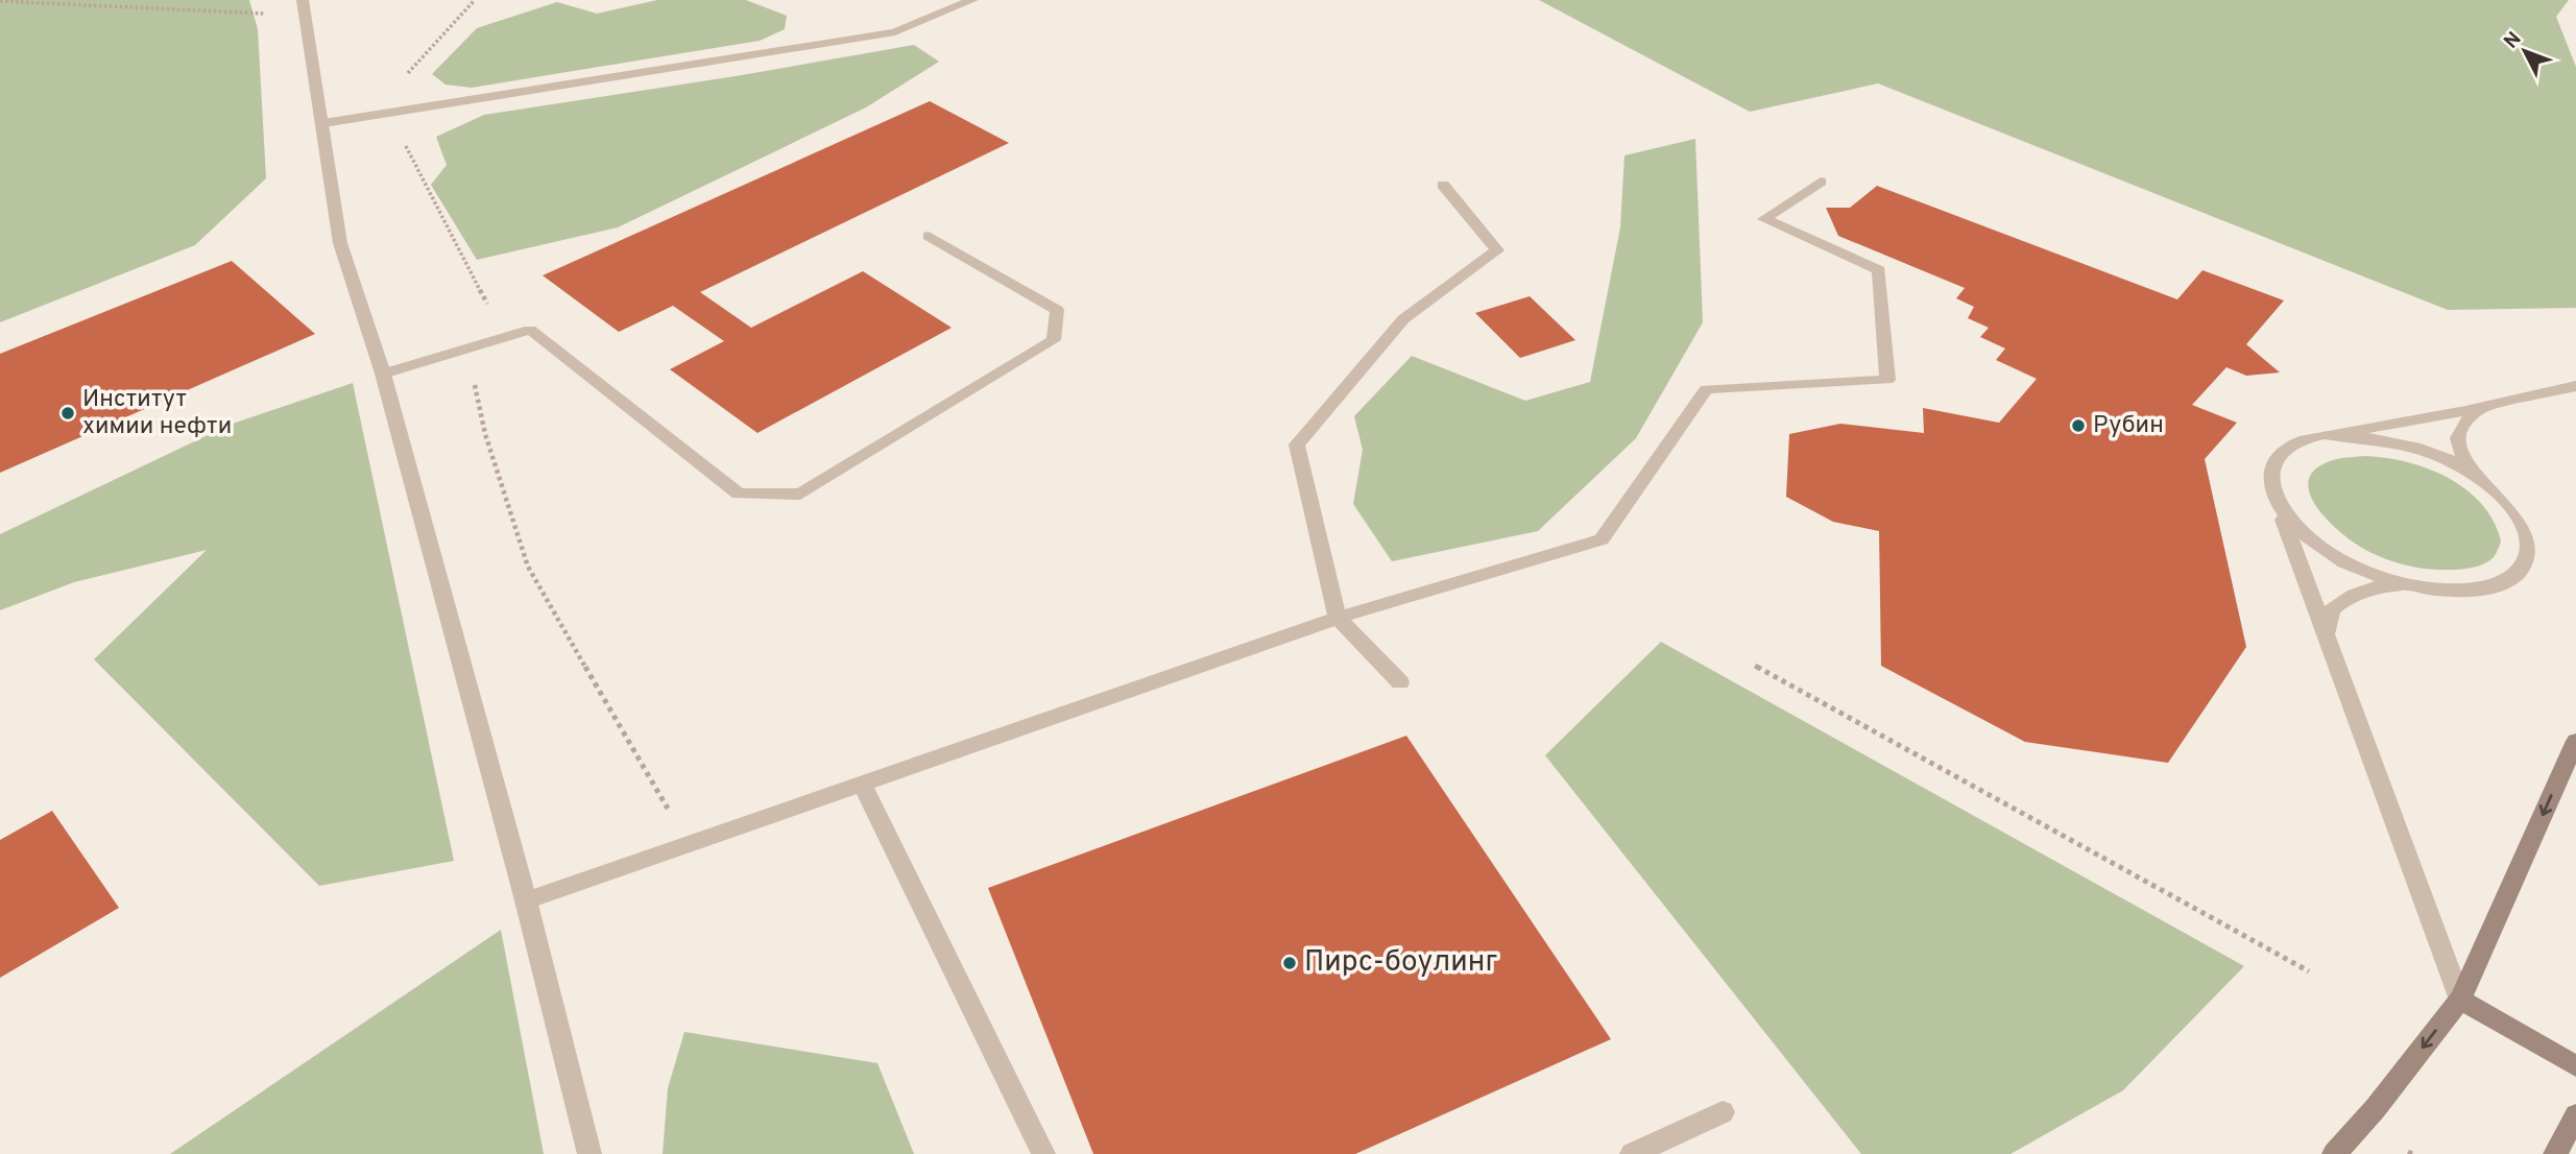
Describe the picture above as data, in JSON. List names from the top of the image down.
{
  "places": ["Институт химии нефти", "Рубин", "Пирс-боулинг"],
  "north": "top left"
}
